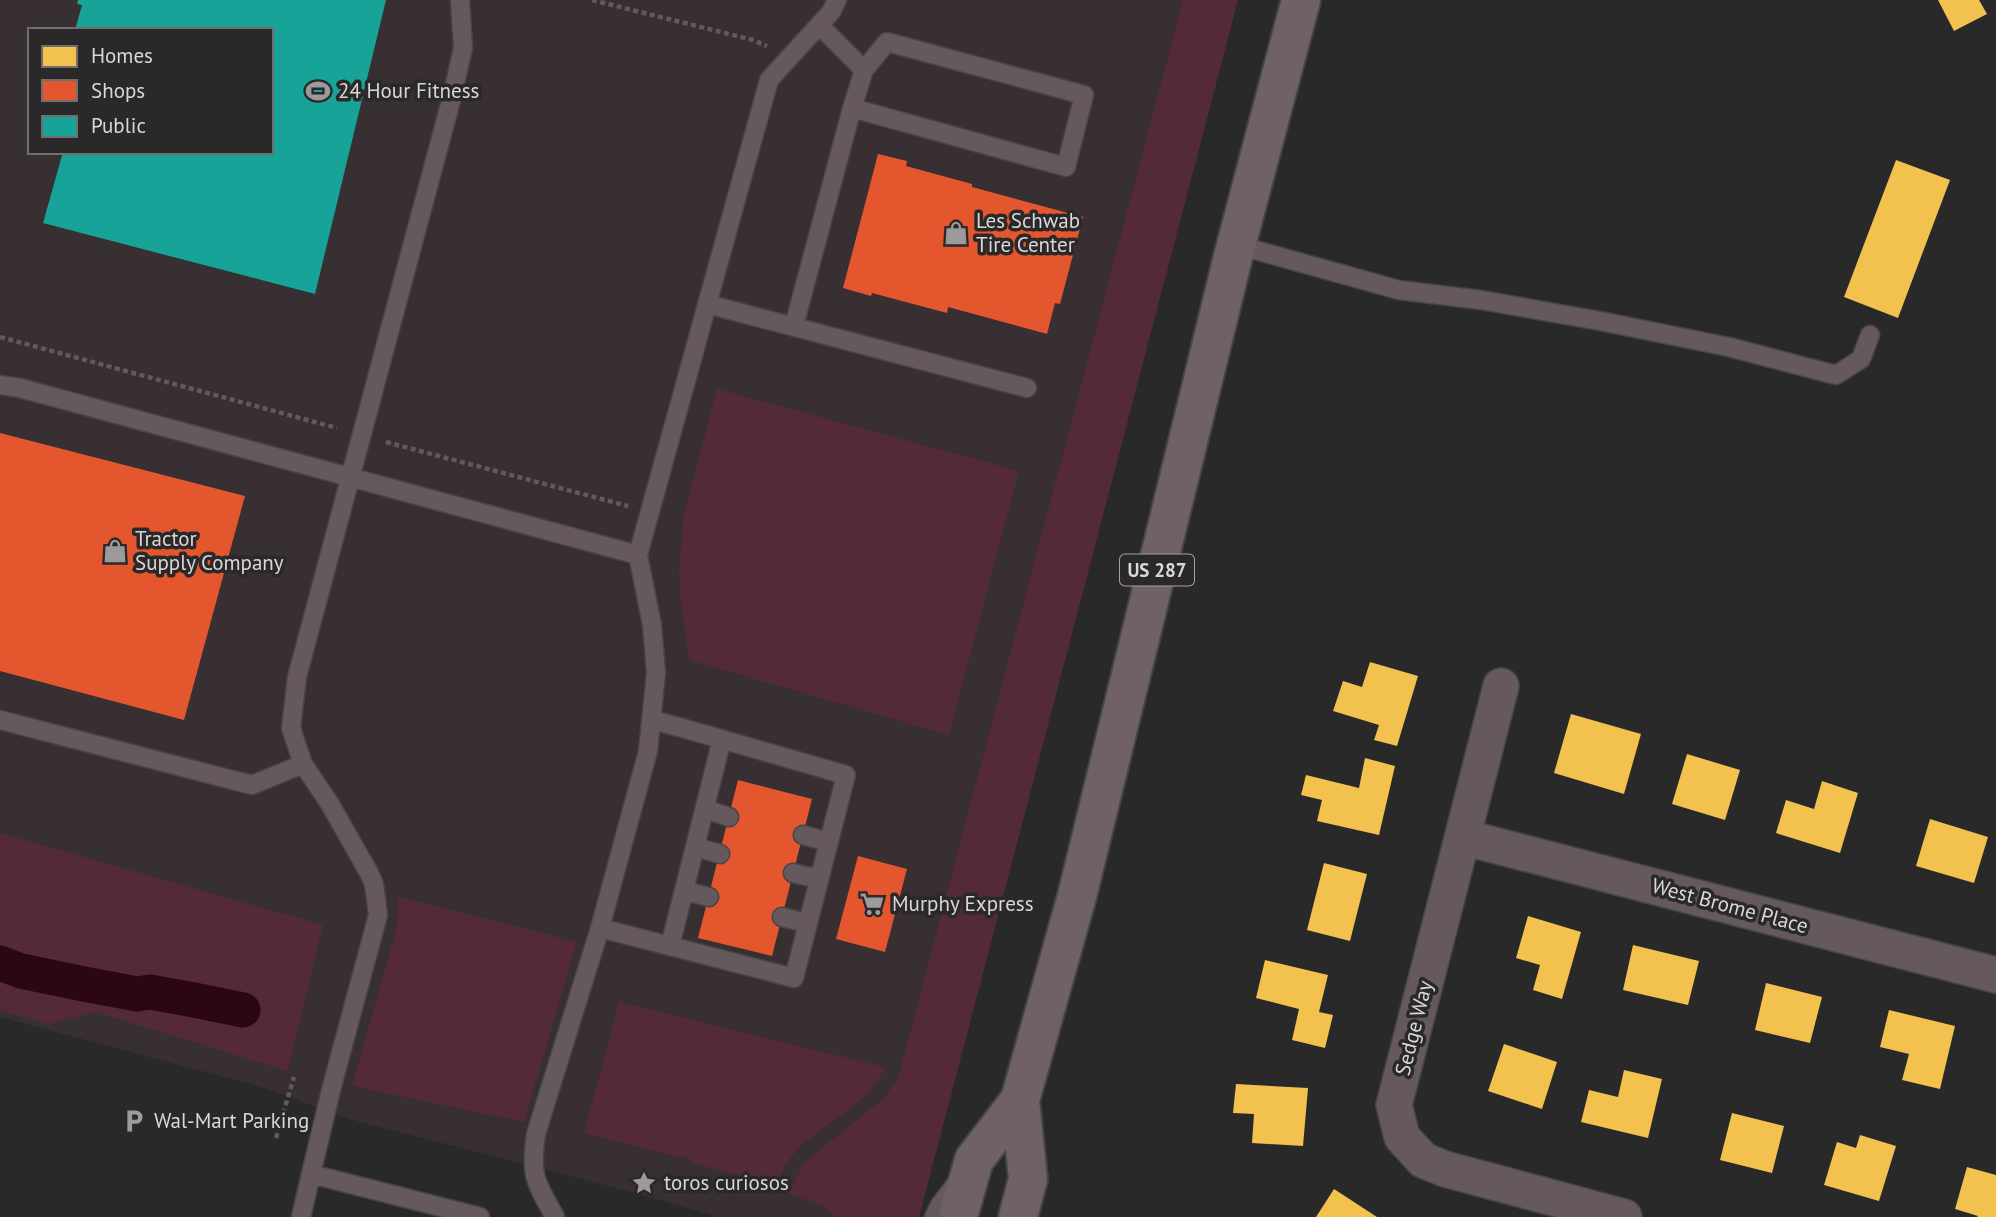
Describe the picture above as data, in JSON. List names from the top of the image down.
{
  "streets": {
    "main road": ["US 287"],
    "street": ["West Brome Place", "Sedge Way"]
  },
  "crossings": [
    ["West Brome Place", "Sedge Way"]
  ],
  "places": {
    "sports": ["24 Hour Fitness"],
    "shop": ["Les Schwab Tire Center", "Tractor Supply Company"],
    "supermarket": ["Murphy Express"],
    "parking": ["Wal-Mart Parking"],
    "place": ["toros curiosos"]
  },
  "legend": ["Homes", "Shops", "Public"]
}
